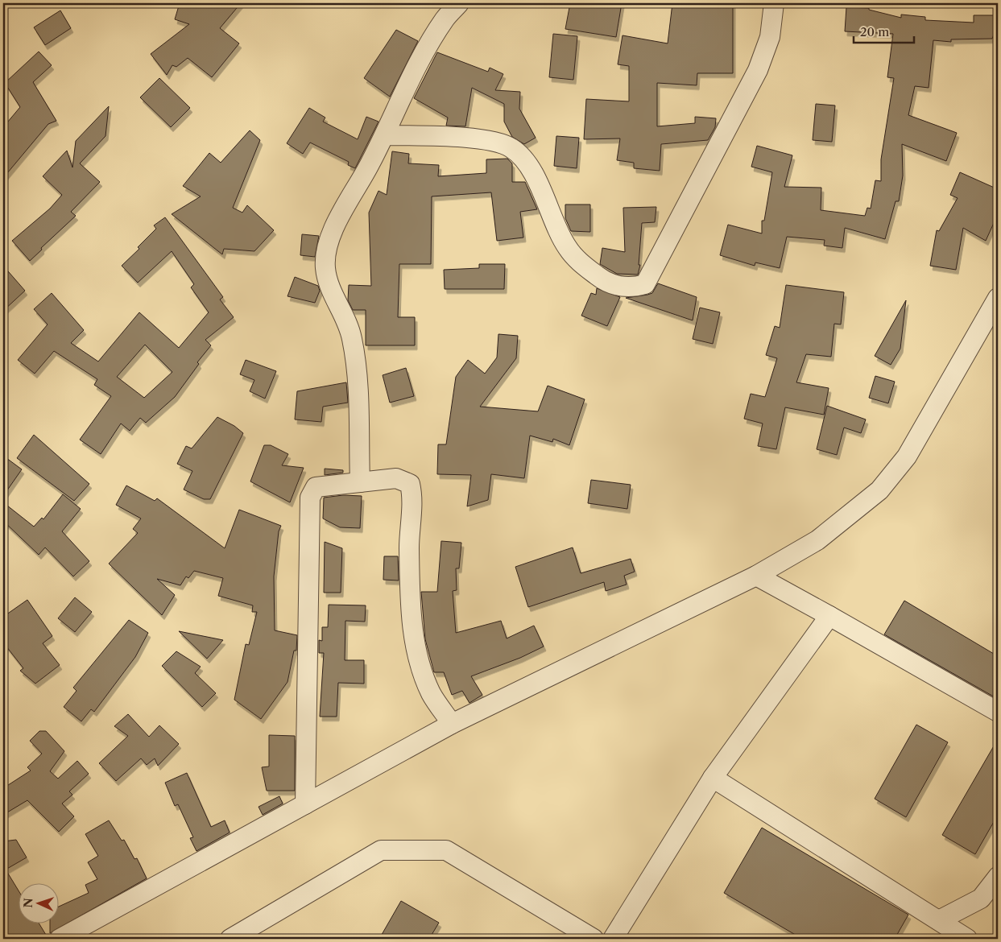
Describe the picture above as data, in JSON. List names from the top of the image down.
{
  "scale_bar": "20 m",
  "north": "left"
}
